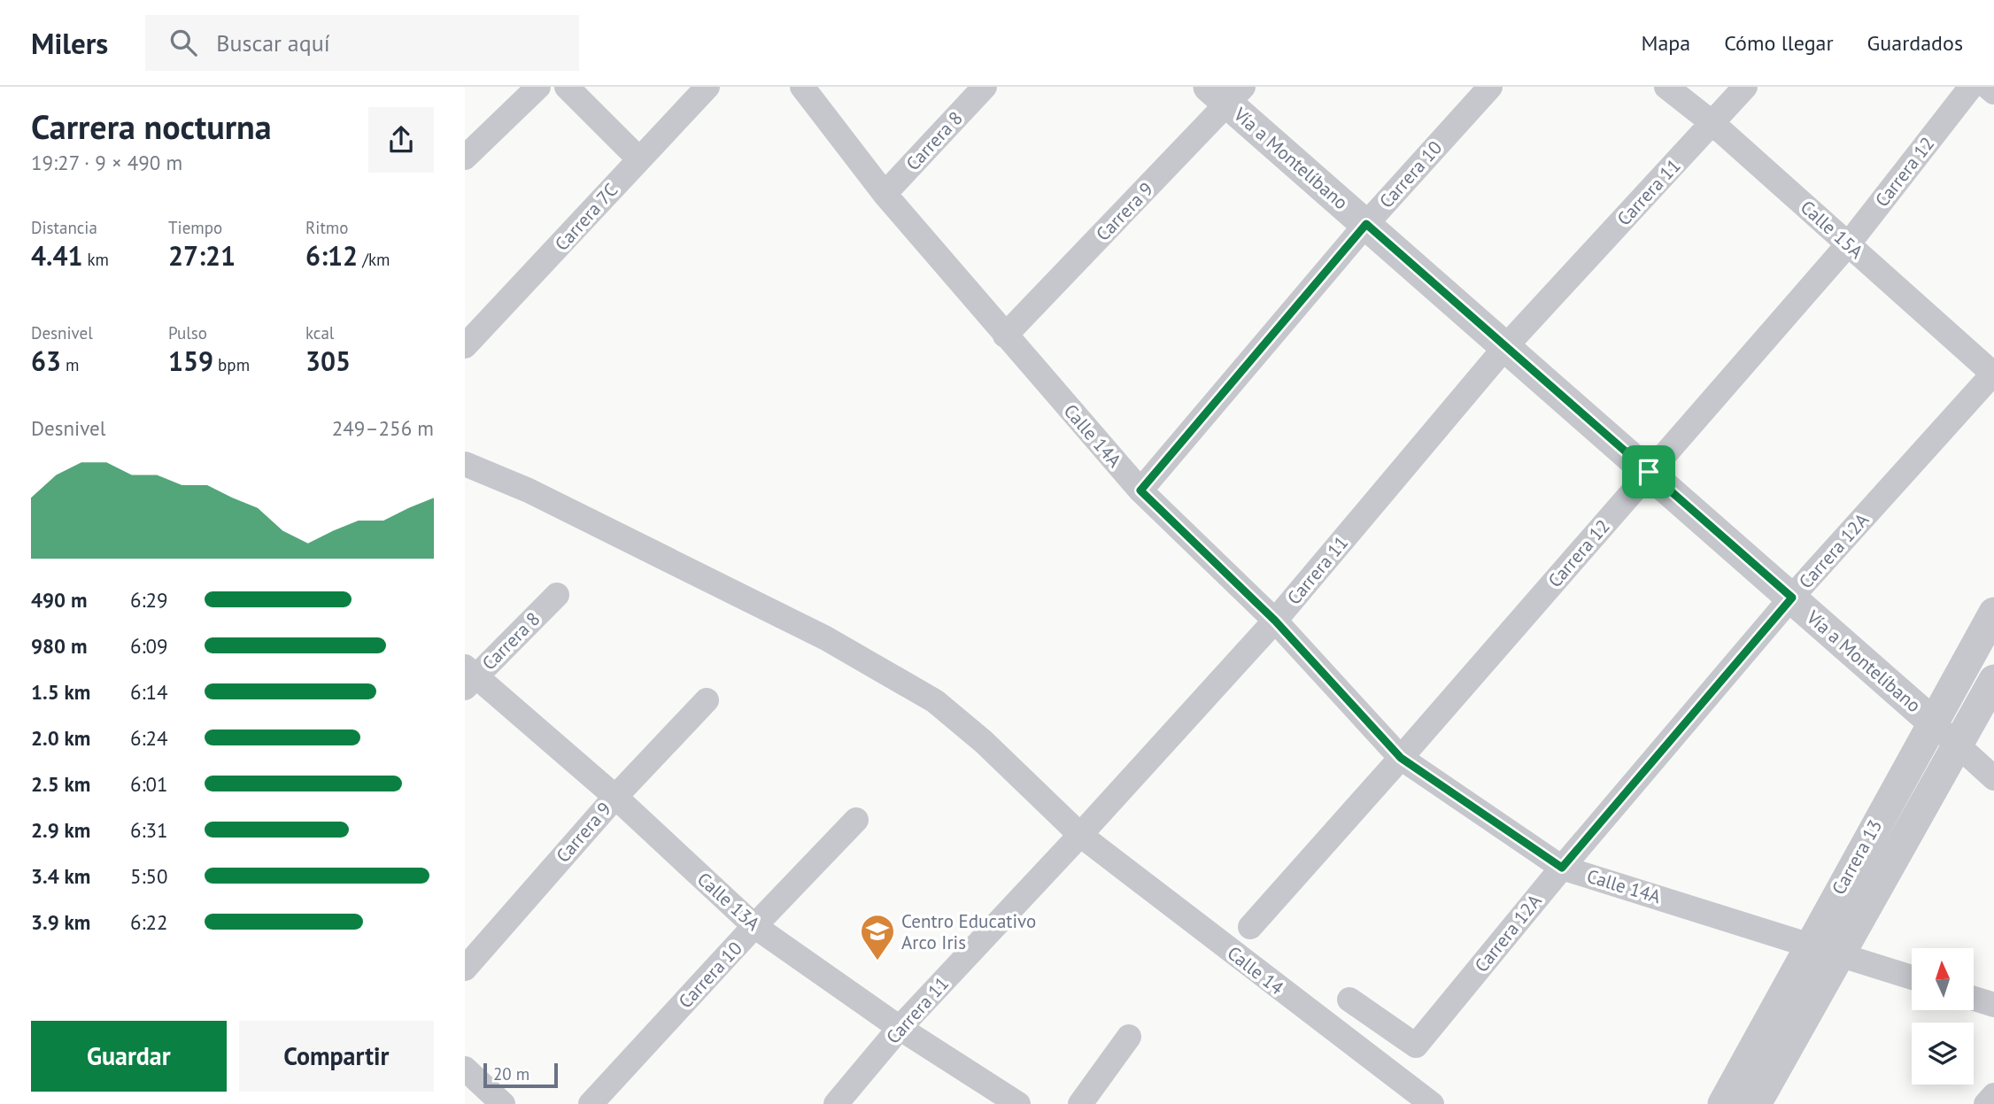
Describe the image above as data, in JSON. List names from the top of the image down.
{
  "streets": {
    "street": [
      "Carrera 8",
      "Vía a Montelíbano",
      "Carrera 12",
      "Carrera 10",
      "Carrera 11",
      "Carrera 9",
      "Carrera 7C",
      "Calle 15A",
      "Calle 14A",
      "Carrera 12A",
      "Carrera 13",
      "Calle 13A",
      "Calle 14"
    ]
  },
  "crossings": [
    ["Carrera 8", "Calle 14A"],
    ["Carrera 8", "Calle 13A"],
    ["Vía a Montelíbano", "Carrera 12"],
    ["Vía a Montelíbano", "Carrera 10"],
    ["Vía a Montelíbano", "Carrera 11"],
    ["Vía a Montelíbano", "Carrera 9"],
    ["Vía a Montelíbano", "Carrera 12A"],
    ["Vía a Montelíbano", "Carrera 13"],
    ["Carrera 12", "Calle 15A"],
    ["Carrera 12", "Calle 14A"],
    ["Carrera 10", "Calle 14A"],
    ["Carrera 10", "Calle 13A"],
    ["Carrera 11", "Calle 15A"],
    ["Carrera 11", "Calle 14A"],
    ["Carrera 11", "Calle 13A"],
    ["Carrera 11", "Calle 14"],
    ["Carrera 9", "Calle 14A"],
    ["Carrera 9", "Calle 13A"],
    ["Calle 15A", "Carrera 12A"],
    ["Calle 14A", "Carrera 12A"],
    ["Calle 14A", "Carrera 13"]
  ],
  "places": {
    "school or university": ["Centro Educativo Arco Iris"]
  },
  "scale_bar": "20 m",
  "north": "top",
  "page": {
    "header": "Milers",
    "search": "Buscar aquí",
    "nav": ["Mapa", "Cómo llegar", "Guardados"],
    "heading": ["Carrera nocturna", "19:27 · 9 × 490 m"],
    "stats": [
      ["Distancia", "4.41 km"],
      ["Tiempo", "27:21"],
      ["Ritmo", "6:12 /km"],
      ["Desnivel", "63 m"],
      ["Pulso", "159 bpm"],
      ["kcal", "305"]
    ],
    "chart": ["Desnivel", "249–256 m"],
    "list": [
      {
        "name": "490 m",
        "note": "6:29"
      },
      {
        "name": "980 m",
        "note": "6:09"
      },
      {
        "name": "1.5 km",
        "note": "6:14"
      },
      {
        "name": "2.0 km",
        "note": "6:24"
      },
      {
        "name": "2.5 km",
        "note": "6:01"
      },
      {
        "name": "2.9 km",
        "note": "6:31"
      },
      {
        "name": "3.4 km",
        "note": "5:50"
      },
      {
        "name": "3.9 km",
        "note": "6:22"
      }
    ],
    "buttons": ["Guardar", "Compartir"],
    "scale": "20 m"
  }
}
